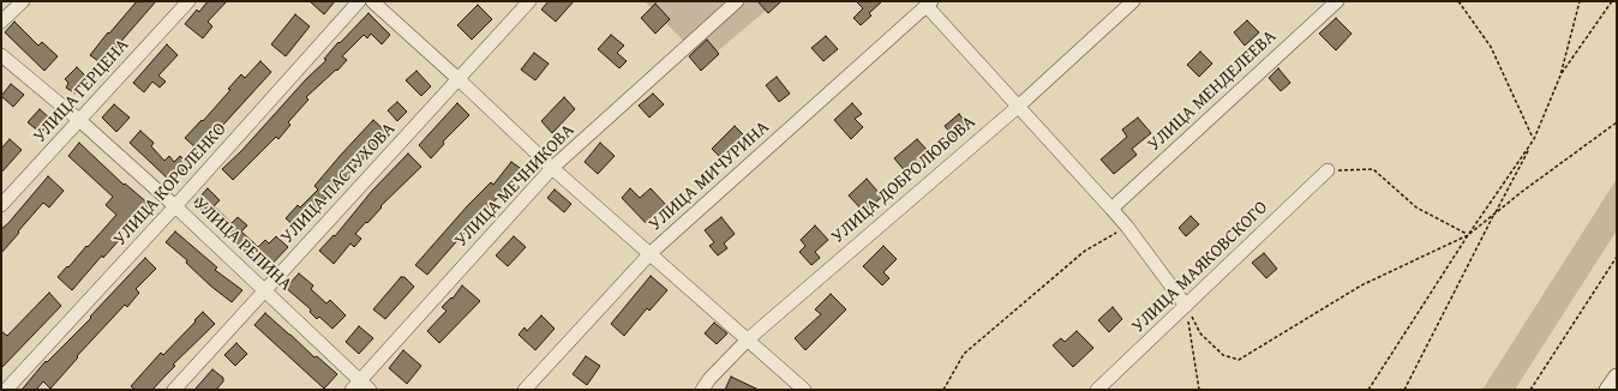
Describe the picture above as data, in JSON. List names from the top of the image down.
{
  "streets": {
    "street": [
      "УЛИЦА ГЕРЦЕНА",
      "УЛИЦА МЕНДЕЛЕЕВА",
      "УЛИЦА МИЧУРИНА",
      "УЛИЦА ДОБРОЛЮБОВА",
      "УЛИЦА ПАСТУХОВА",
      "УЛИЦА КОРОЛЕНКО",
      "УЛИЦА МЕЧНИКОВА",
      "УЛИЦА РЕПИНА",
      "УЛИЦА МАЯКОВСКОГО"
    ]
  },
  "crossings": [
    ["УЛИЦА ГЕРЦЕНА", "УЛИЦА РЕПИНА"],
    ["УЛИЦА ПАСТУХОВА", "УЛИЦА РЕПИНА"],
    ["УЛИЦА КОРОЛЕНКО", "УЛИЦА РЕПИНА"],
    ["УЛИЦА МЕЧНИКОВА", "УЛИЦА РЕПИНА"]
  ]
}
